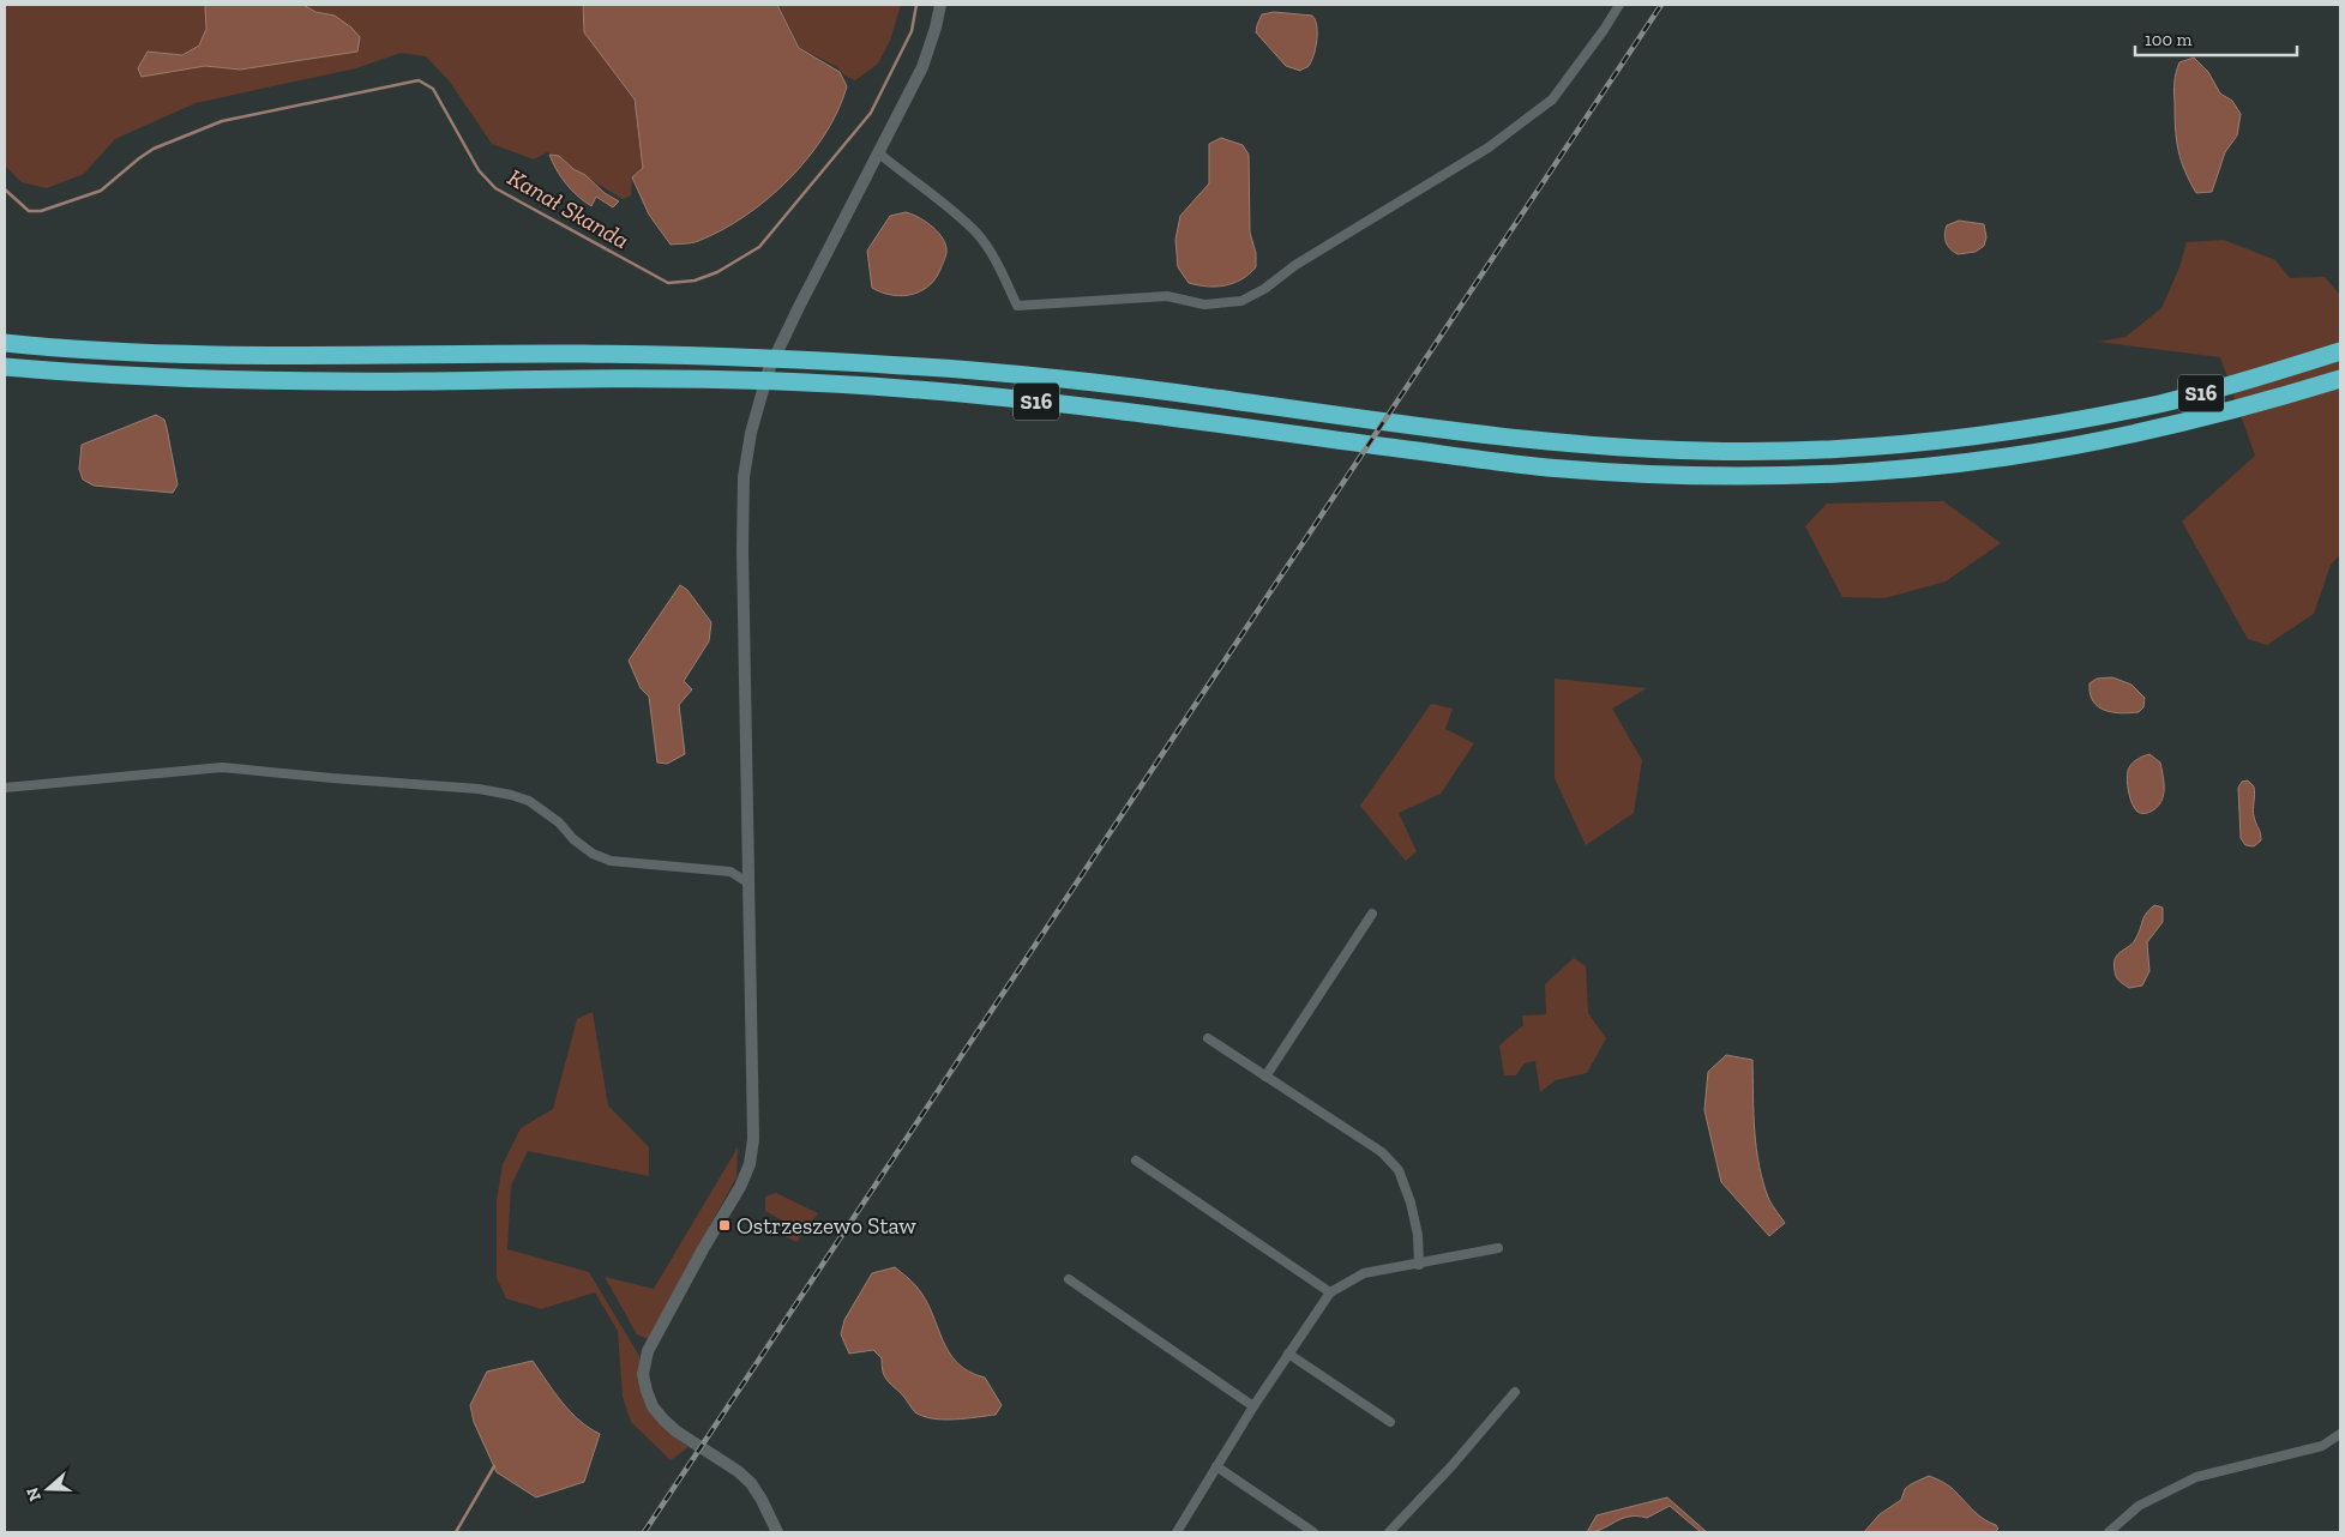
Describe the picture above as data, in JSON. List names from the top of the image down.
{
  "streets": {
    "highway": ["S16"]
  },
  "water": ["Kanał Skanda"],
  "places": {
    "transit": ["Ostrzeszewo Staw"]
  },
  "scale_bar": "100 m",
  "north": "left"
}
